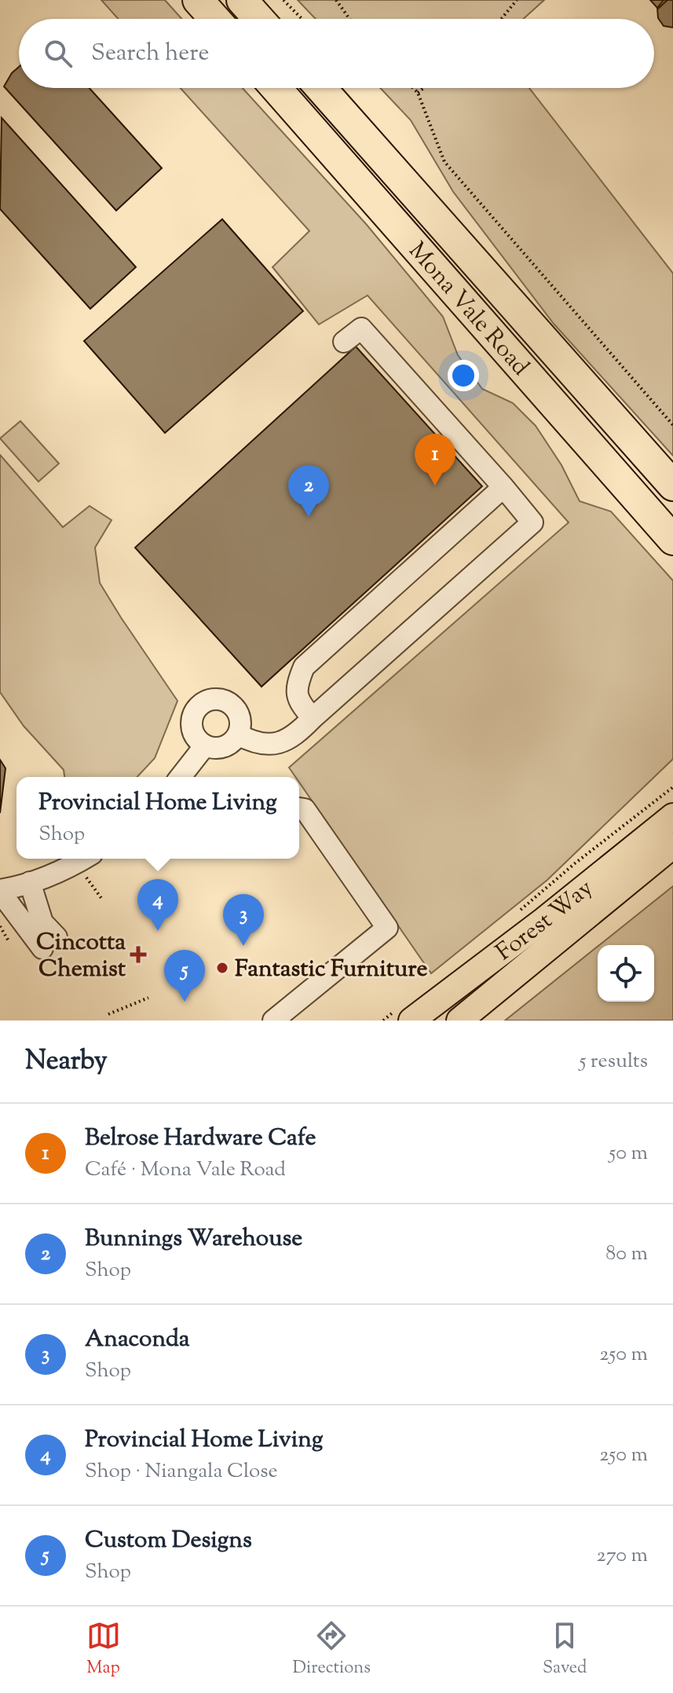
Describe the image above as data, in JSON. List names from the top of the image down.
{
  "streets": {
    "highway": ["Mona Vale Road"],
    "main road": ["Forest Way"]
  },
  "places": {
    "health": ["Cincotta Chemist"],
    "other": ["Fantastic Furniture"]
  },
  "page": {
    "search": "Search here",
    "pins": [
      "1",
      "2",
      "4",
      "3",
      "5"
    ],
    "popup": ["Provincial Home Living", "Shop"],
    "heading": ["Nearby", "5 results"],
    "list": [
      {
        "mark": "1",
        "name": "Belrose Hardware Cafe",
        "note": "Café · Mona Vale Road",
        "value": "50 m"
      },
      {
        "mark": "2",
        "name": "Bunnings Warehouse",
        "note": "Shop",
        "value": "80 m"
      },
      {
        "mark": "3",
        "name": "Anaconda",
        "note": "Shop",
        "value": "250 m"
      },
      {
        "mark": "4",
        "name": "Provincial Home Living",
        "note": "Shop · Niangala Close",
        "value": "250 m"
      },
      {
        "mark": "5",
        "name": "Custom Designs",
        "note": "Shop",
        "value": "270 m"
      }
    ],
    "nav": ["Map", "Directions", "Saved"]
  }
}
